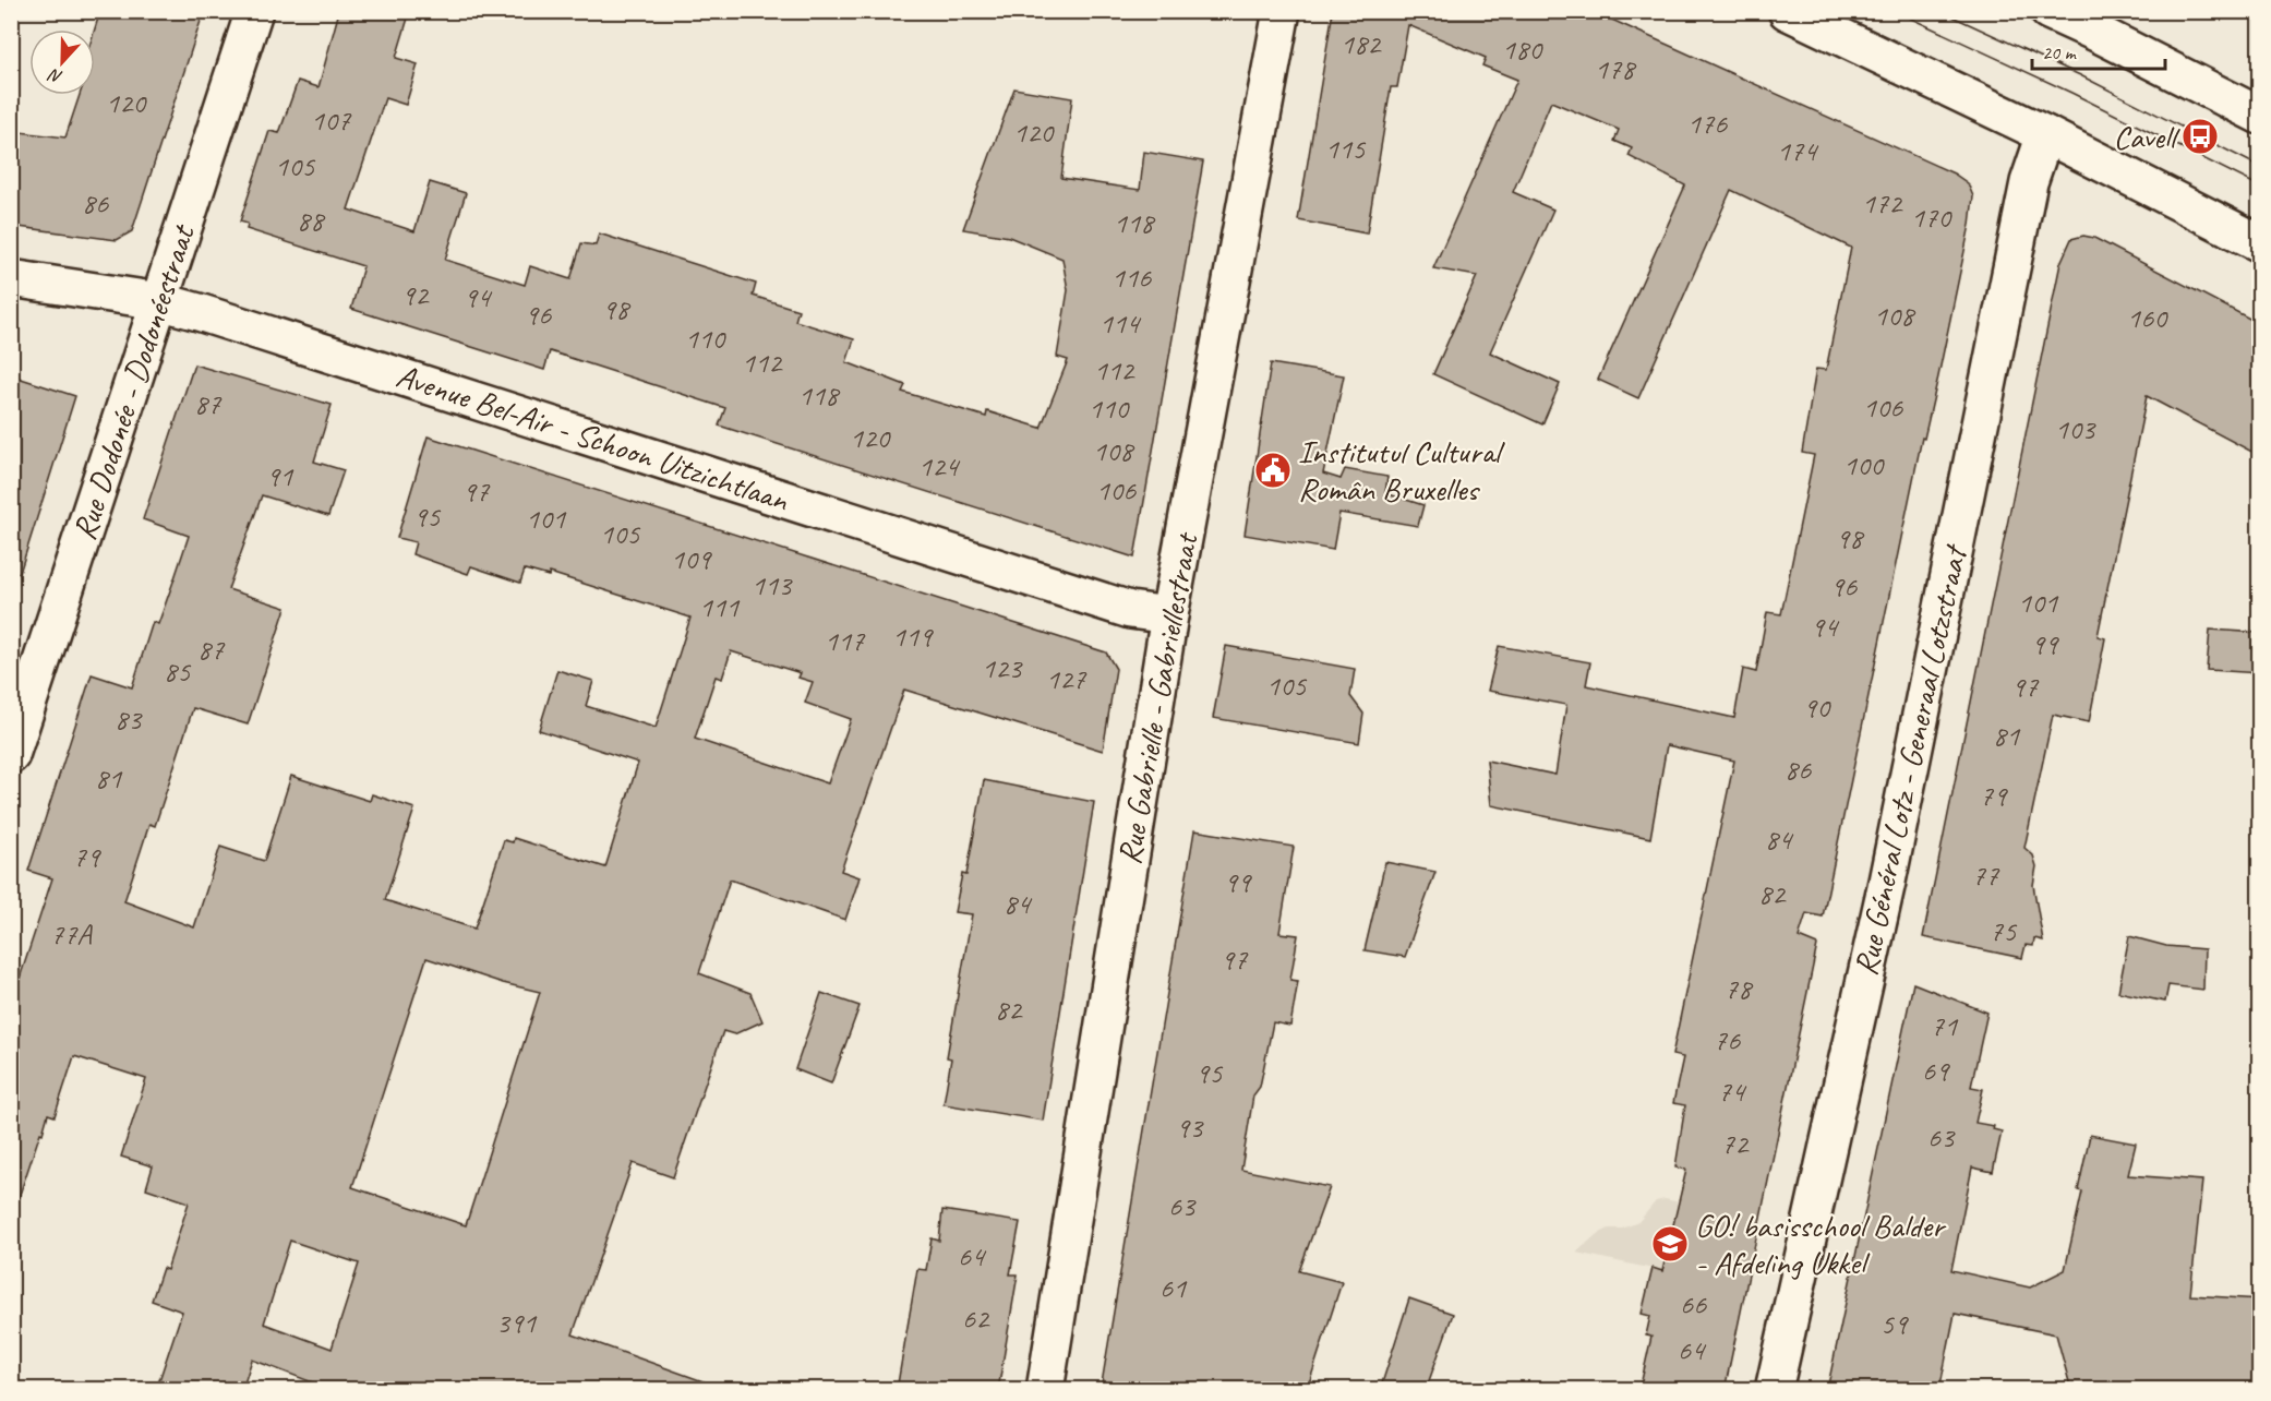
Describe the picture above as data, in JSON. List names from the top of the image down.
{
  "streets": {
    "street": [
      "Rue Dodonée - Dodonéestraat",
      "Avenue Bel-Air - Schoon Uitzichtlaan",
      "Rue Gabrielle - Gabriellestraat",
      "Rue Général Lotz - Generaal Lotzstraat"
    ]
  },
  "crossings": [
    ["Rue Dodonée - Dodonéestraat", "Avenue Bel-Air - Schoon Uitzichtlaan"],
    ["Avenue Bel-Air - Schoon Uitzichtlaan", "Rue Gabrielle - Gabriellestraat"]
  ],
  "places": {
    "bus stop": ["Cavell"],
    "public building": ["Institutul Cultural Român Bruxelles"],
    "school or university": ["GO! basisschool Balder - Afdeling Ukkel"]
  },
  "house_numbers": [
    "182",
    "180",
    "178",
    "120",
    "107",
    "176",
    "120",
    "115",
    "174",
    "105",
    "86",
    "172",
    "170",
    "88",
    "118",
    "116",
    "92",
    "94",
    "98",
    "96",
    "108",
    "160",
    "114",
    "110",
    "112",
    "112",
    "118",
    "87",
    "106",
    "110",
    "103",
    "120",
    "108",
    "100",
    "124",
    "91",
    "106",
    "97",
    "95",
    "101",
    "105",
    "98",
    "109",
    "113",
    "96",
    "101",
    "111",
    "94",
    "119",
    "117",
    "99",
    "87",
    "123",
    "85",
    "127",
    "105",
    "97",
    "90",
    "83",
    "81",
    "86",
    "81",
    "79",
    "84",
    "79",
    "77",
    "99",
    "82",
    "84",
    "75",
    "77A",
    "97",
    "78",
    "82",
    "71",
    "76",
    "69",
    "95",
    "74",
    "93",
    "63",
    "72",
    "63",
    "64",
    "61",
    "66",
    "62",
    "391",
    "59",
    "64"
  ],
  "scale_bar": "20 m",
  "north": "bottom"
}
